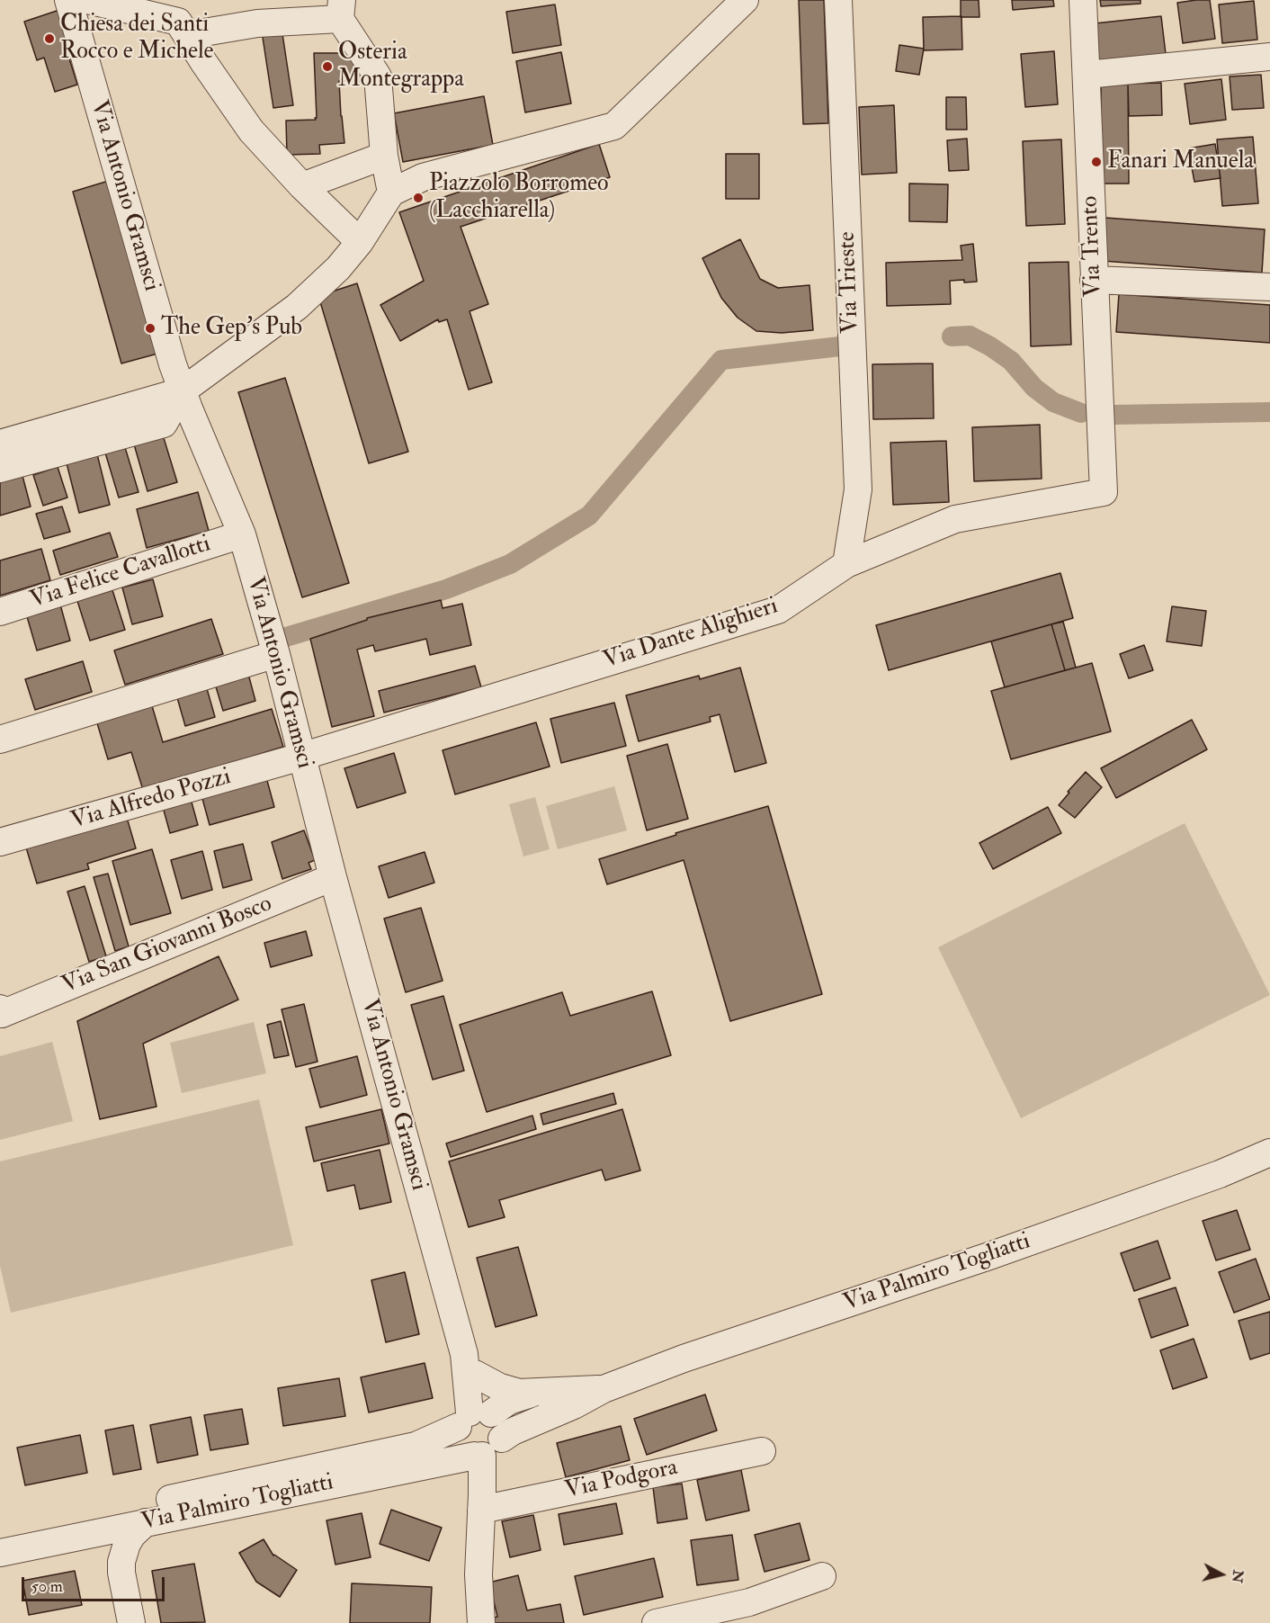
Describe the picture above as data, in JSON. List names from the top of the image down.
{
  "streets": {
    "street": [
      "Via Antonio Gramsci",
      "Via Trento",
      "Via Trieste",
      "Via Felice Cavallotti",
      "Via Dante Alighieri",
      "Via Alfredo Pozzi",
      "Via San Giovanni Bosco",
      "Via Palmiro Togliatti",
      "Via Podgora"
    ]
  },
  "crossings": [
    ["Via Antonio Gramsci", "Via Felice Cavallotti"],
    ["Via Antonio Gramsci", "Via Dante Alighieri"],
    ["Via Antonio Gramsci", "Via Alfredo Pozzi"],
    ["Via Antonio Gramsci", "Via San Giovanni Bosco"],
    ["Via Antonio Gramsci", "Via Palmiro Togliatti"],
    ["Via Trento", "Via Dante Alighieri"],
    ["Via Trieste", "Via Dante Alighieri"],
    ["Via Dante Alighieri", "Via Alfredo Pozzi"]
  ],
  "places": [
    "Chiesa dei Santi Rocco e Michele",
    "Osteria Montegrappa",
    "Fanari Manuela",
    "Piazzolo Borromeo (Lacchiarella)",
    "The Gep's Pub"
  ],
  "scale_bar": "50 m",
  "north": "right"
}
